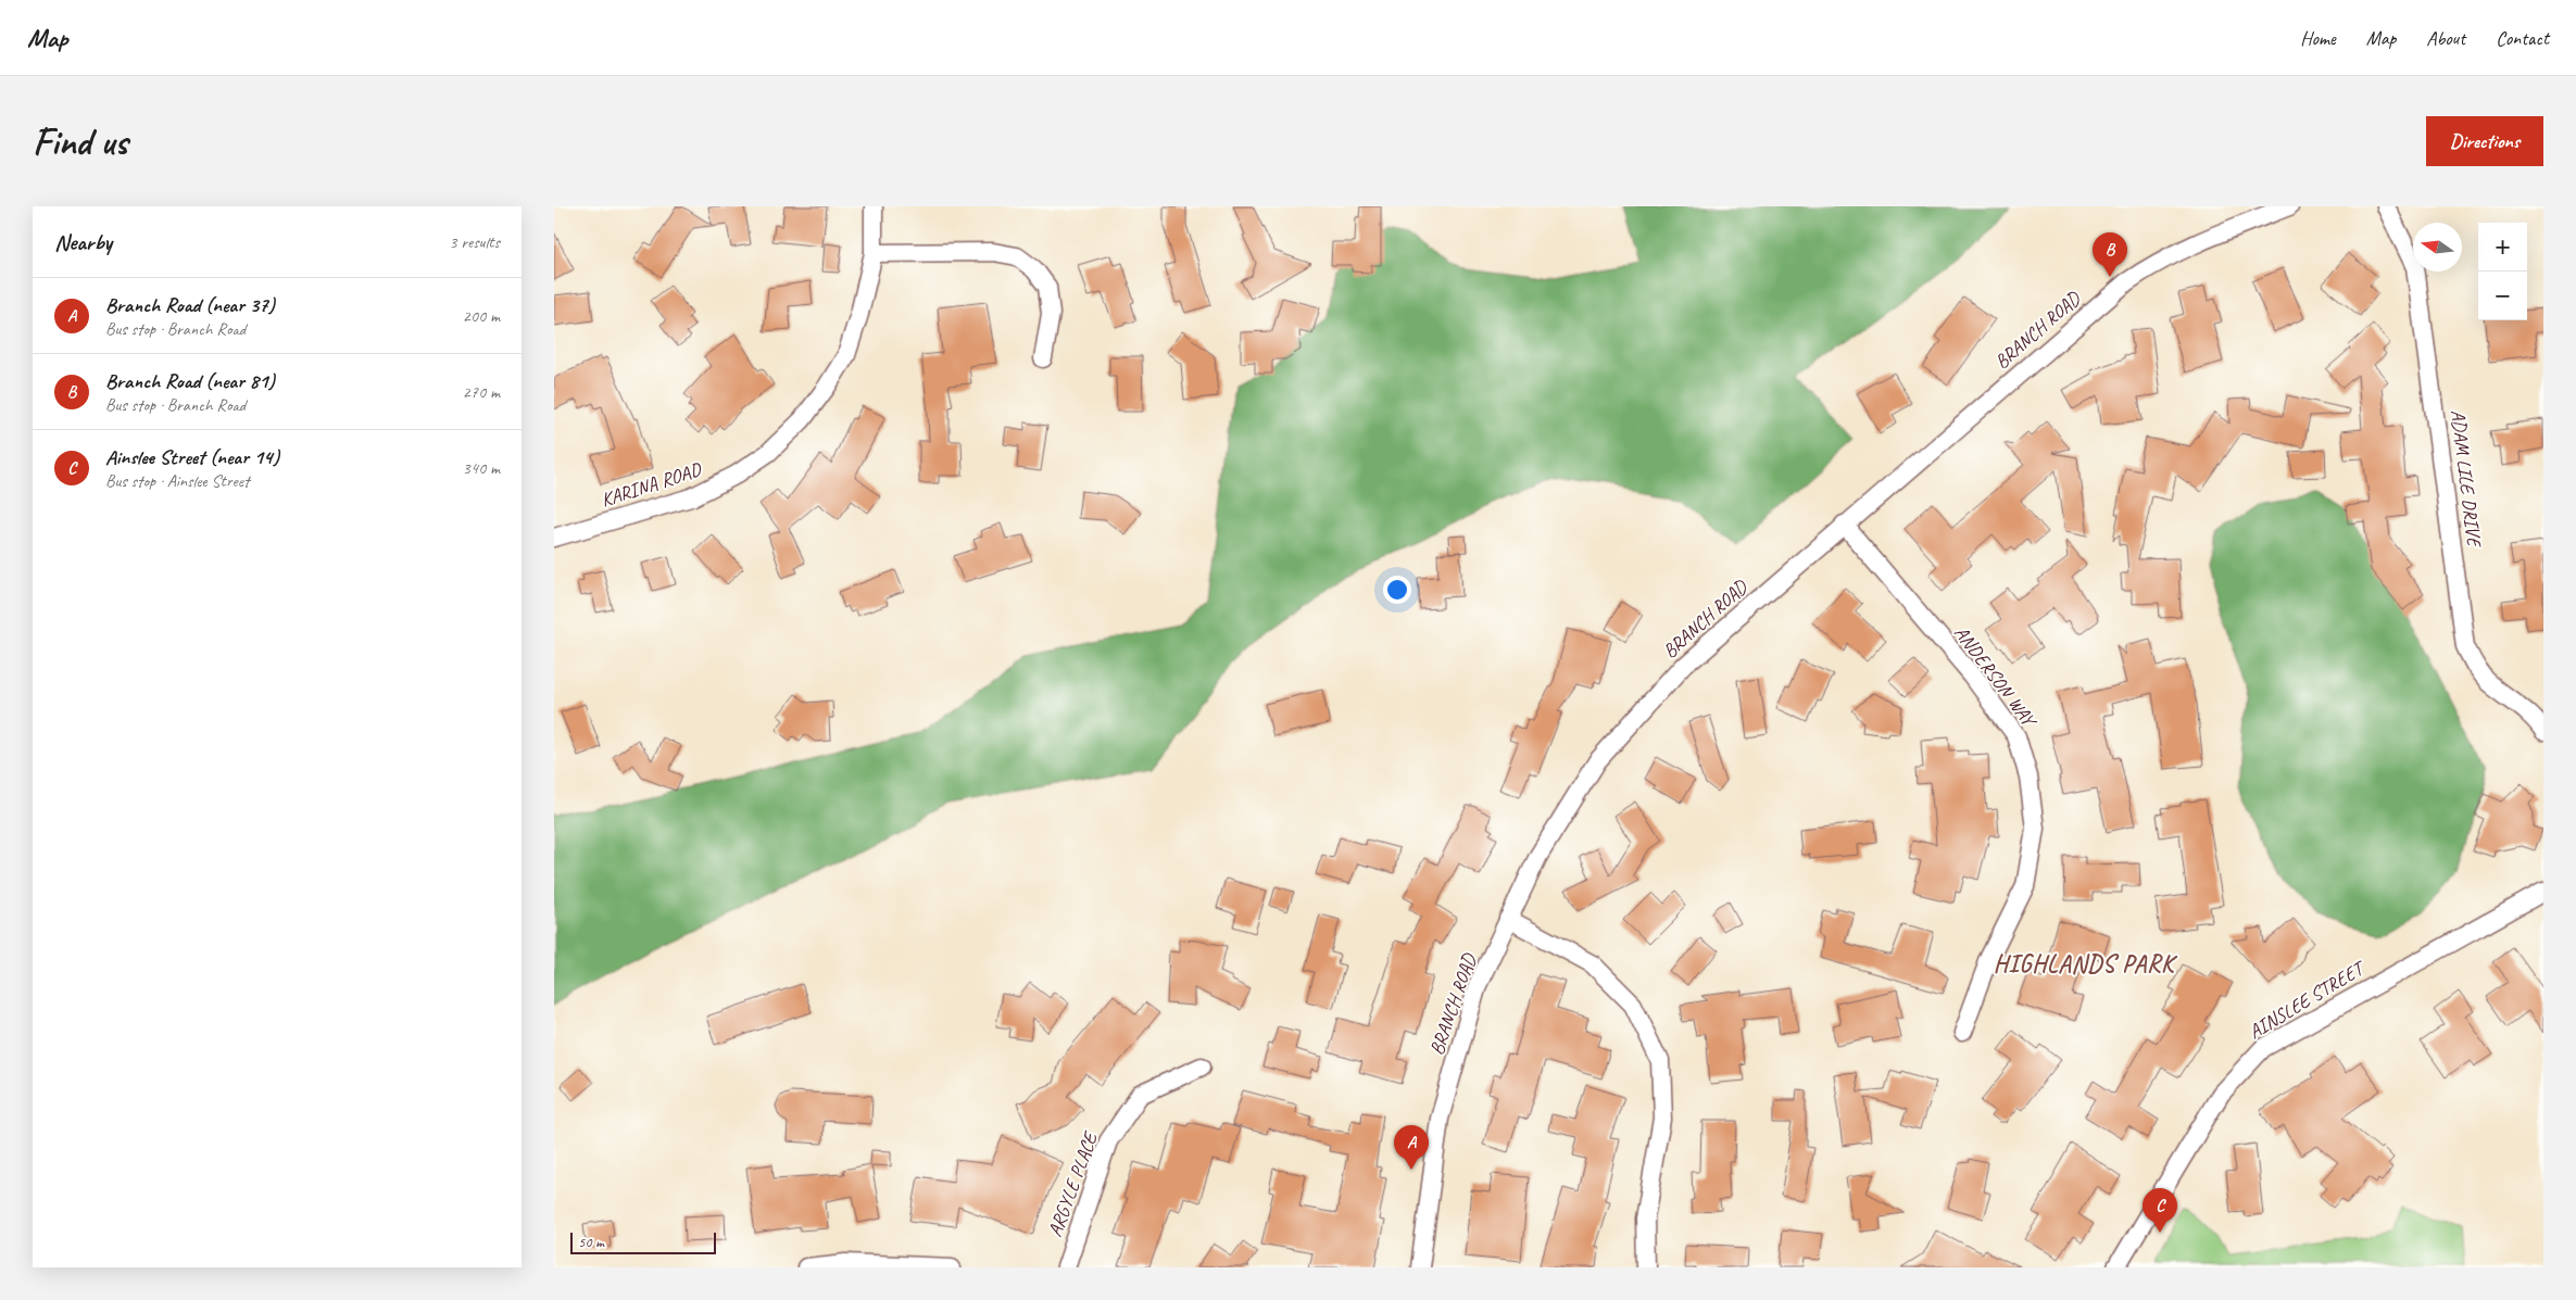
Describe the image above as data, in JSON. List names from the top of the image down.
{
  "streets": {
    "street": [
      "BRANCH ROAD",
      "ADAM LILE DRIVE",
      "KARINA ROAD",
      "ANDERSON WAY",
      "AINSLEE STREET",
      "ARGYLE PLACE"
    ]
  },
  "crossings": [
    ["BRANCH ROAD", "ANDERSON WAY"]
  ],
  "districts": ["HIGHLANDS PARK"],
  "scale_bar": "50 m",
  "north": "left",
  "page": {
    "header": "Map",
    "nav": [
      "Home",
      "Map",
      "About",
      "Contact"
    ],
    "buttons": "Directions",
    "title": "Find us",
    "heading": ["Nearby", "3 results"],
    "map_buttons": ["+", "−"],
    "pins": ["B", "A", "C"],
    "list": [
      {
        "mark": "A",
        "name": "Branch Road (near 37)",
        "note": "Bus stop · Branch Road",
        "value": "200 m"
      },
      {
        "mark": "B",
        "name": "Branch Road (near 81)",
        "note": "Bus stop · Branch Road",
        "value": "270 m"
      },
      {
        "mark": "C",
        "name": "Ainslee Street (near 14)",
        "note": "Bus stop · Ainslee Street",
        "value": "340 m"
      }
    ],
    "scale": "50 m"
  }
}
